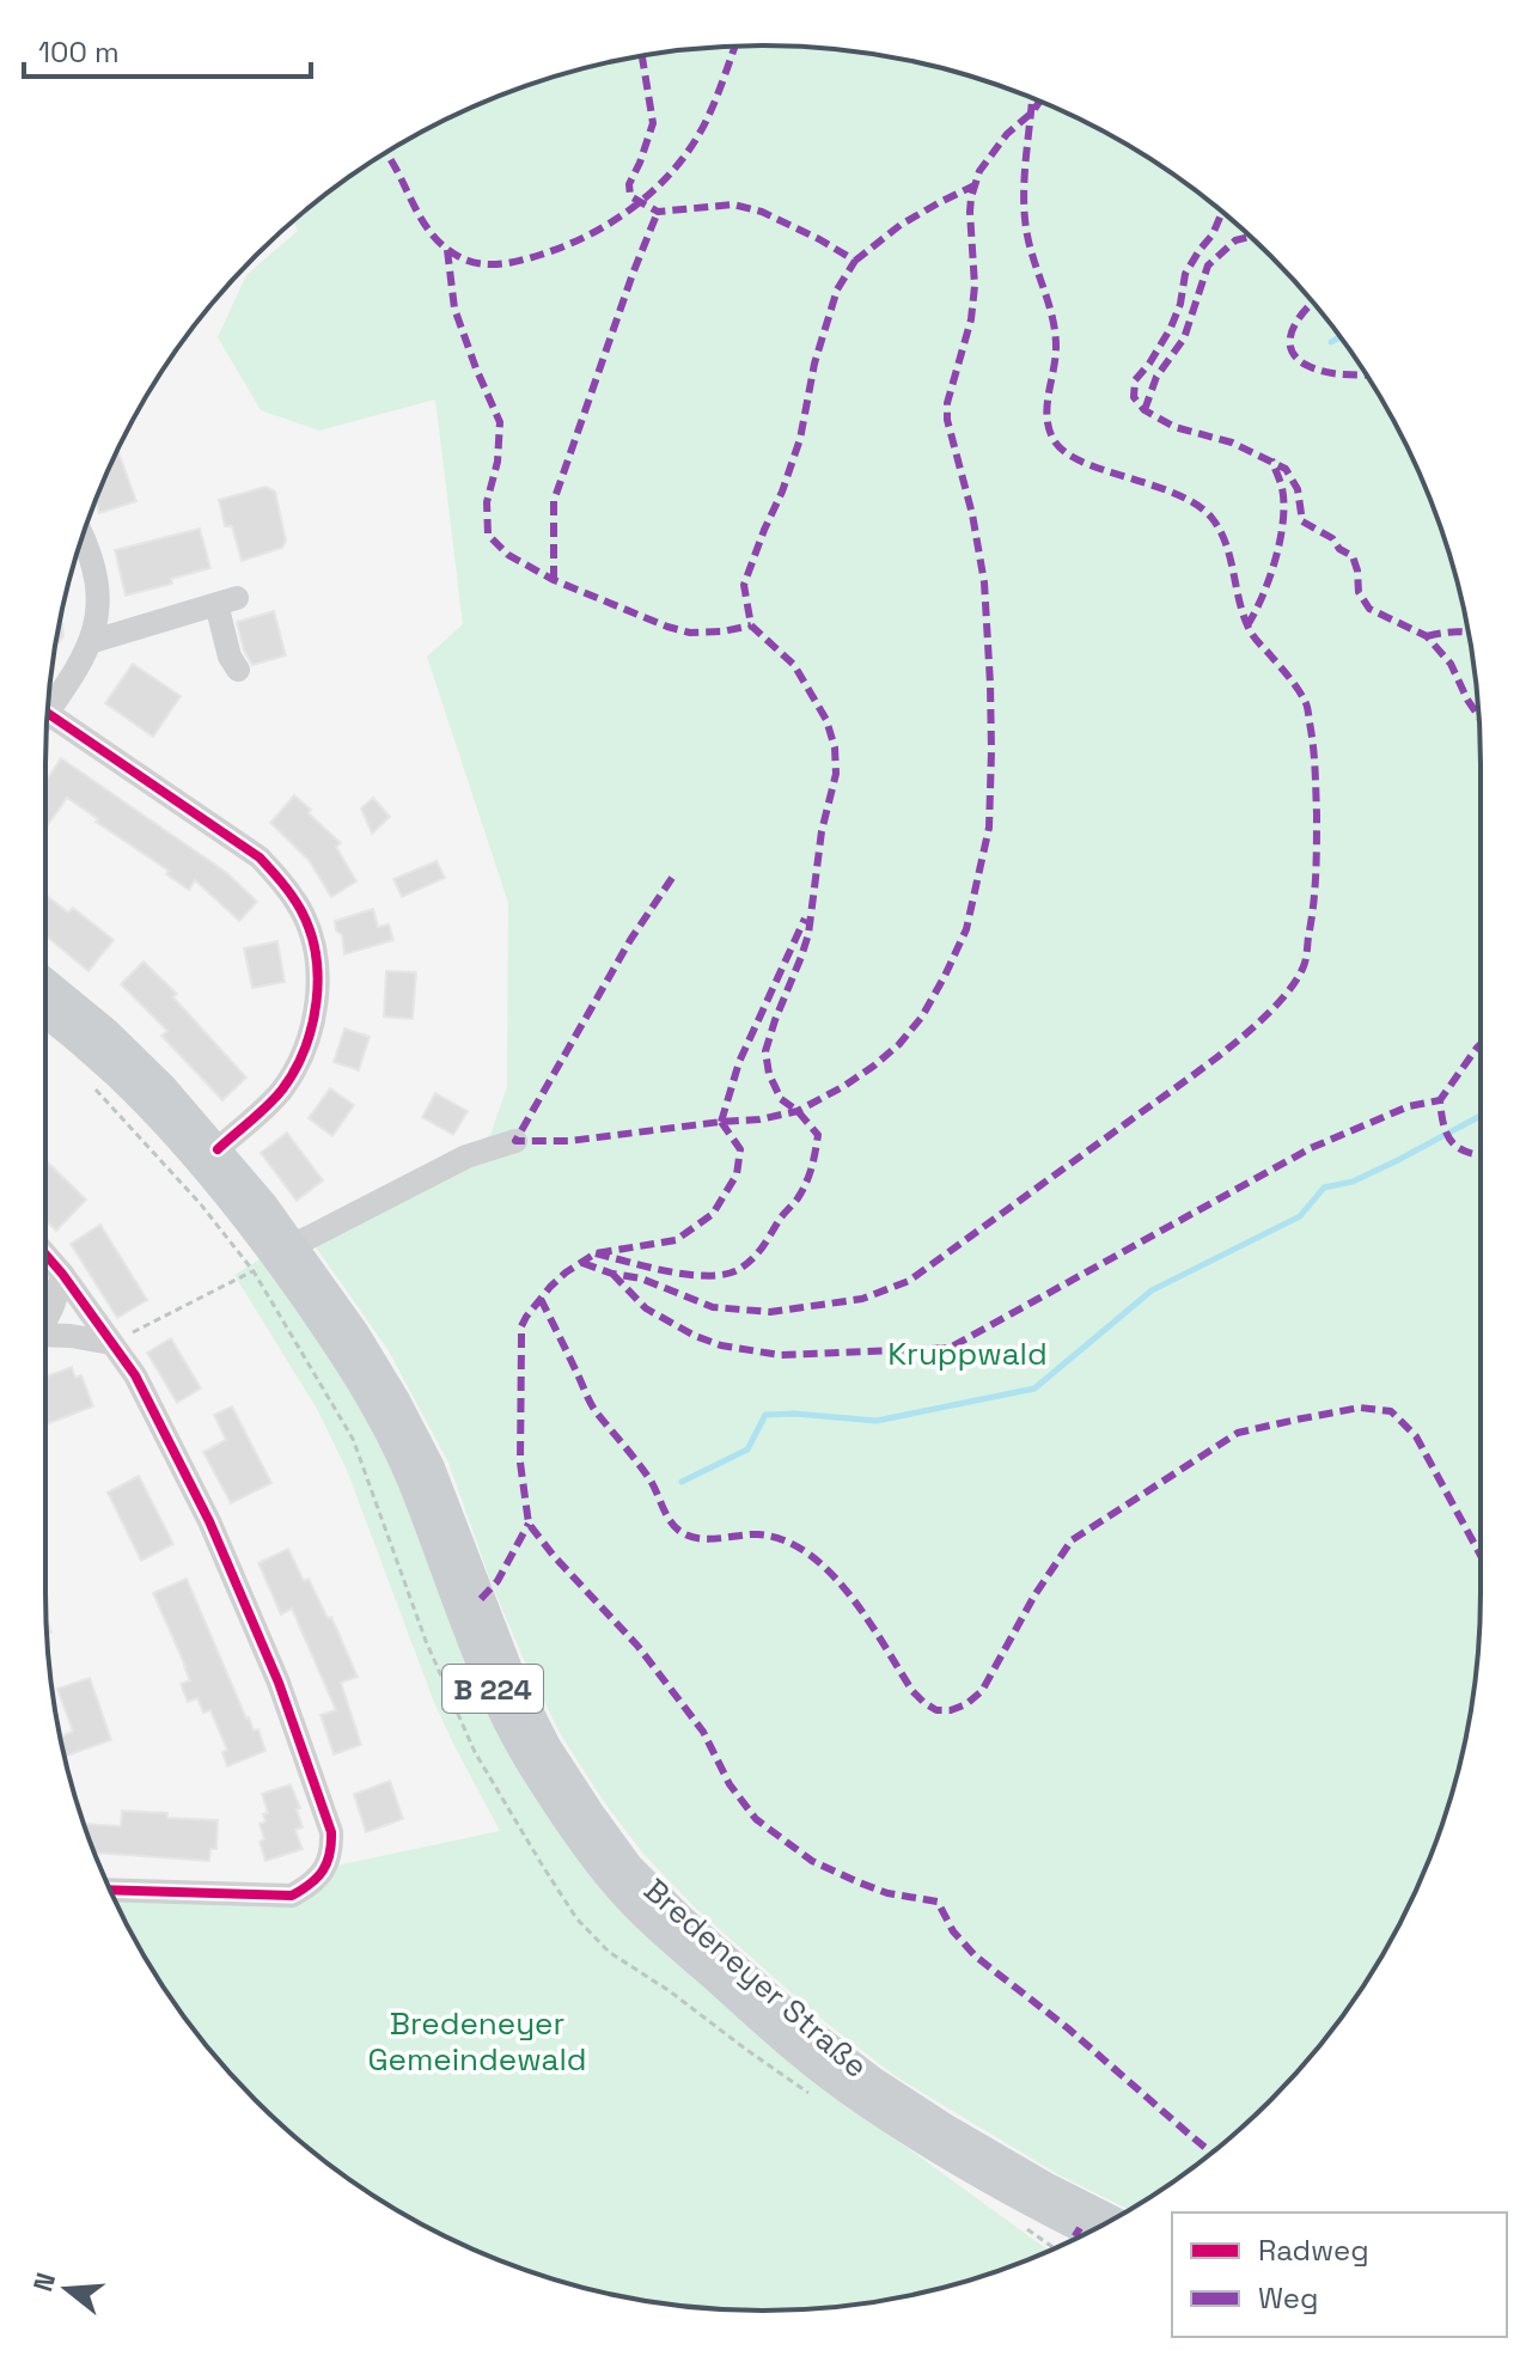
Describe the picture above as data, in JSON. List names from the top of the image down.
{
  "streets": {
    "main road": ["B 224", "Bredeneyer Straße"]
  },
  "parks": ["Kruppwald", "Bredeneyer Gemeindewald"],
  "legend": ["Radweg", "Weg"],
  "scale_bar": "100 m",
  "north": "left"
}
